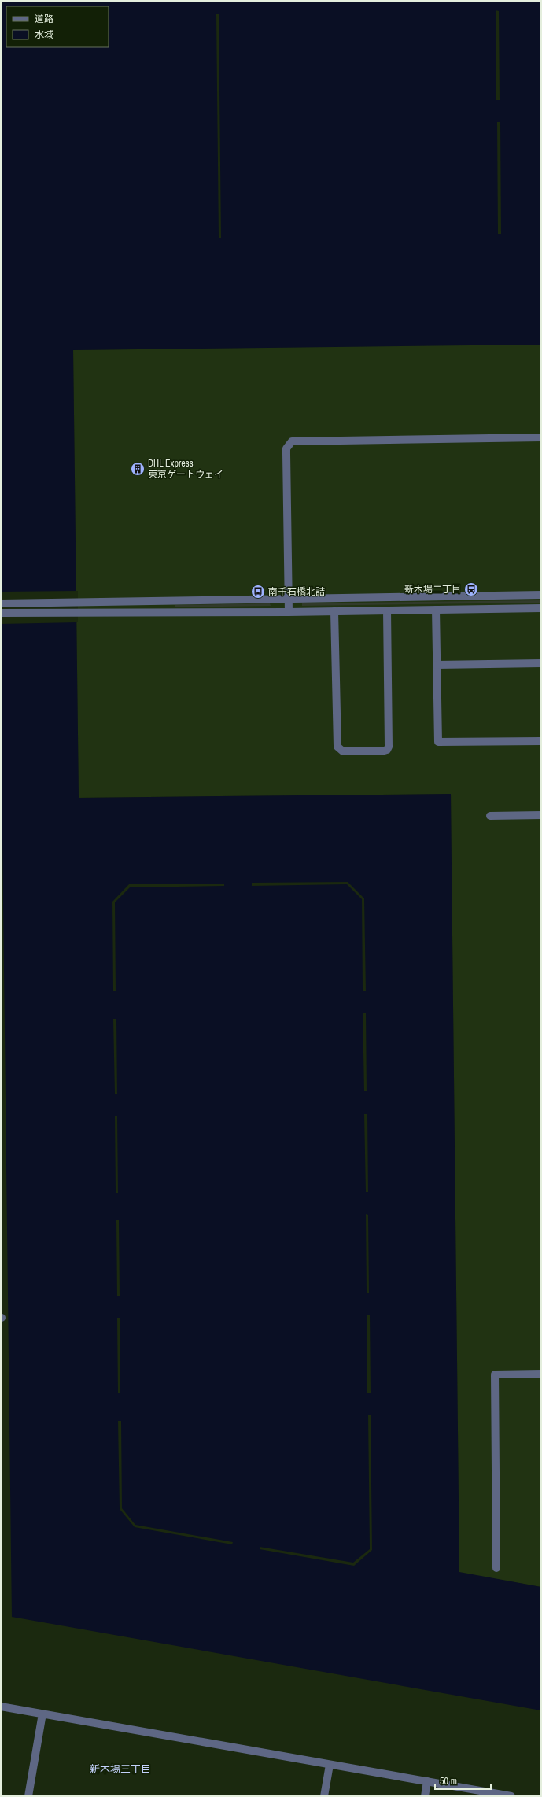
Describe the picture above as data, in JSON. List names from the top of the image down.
{
  "districts": ["新木場三丁目"],
  "places": {
    "building": ["DHL Express 東京ゲートウェイ"],
    "bus stop": ["新木場二丁目", "南千石橋北詰"]
  },
  "legend": ["道路", "水域"],
  "scale_bar": "50 m"
}
